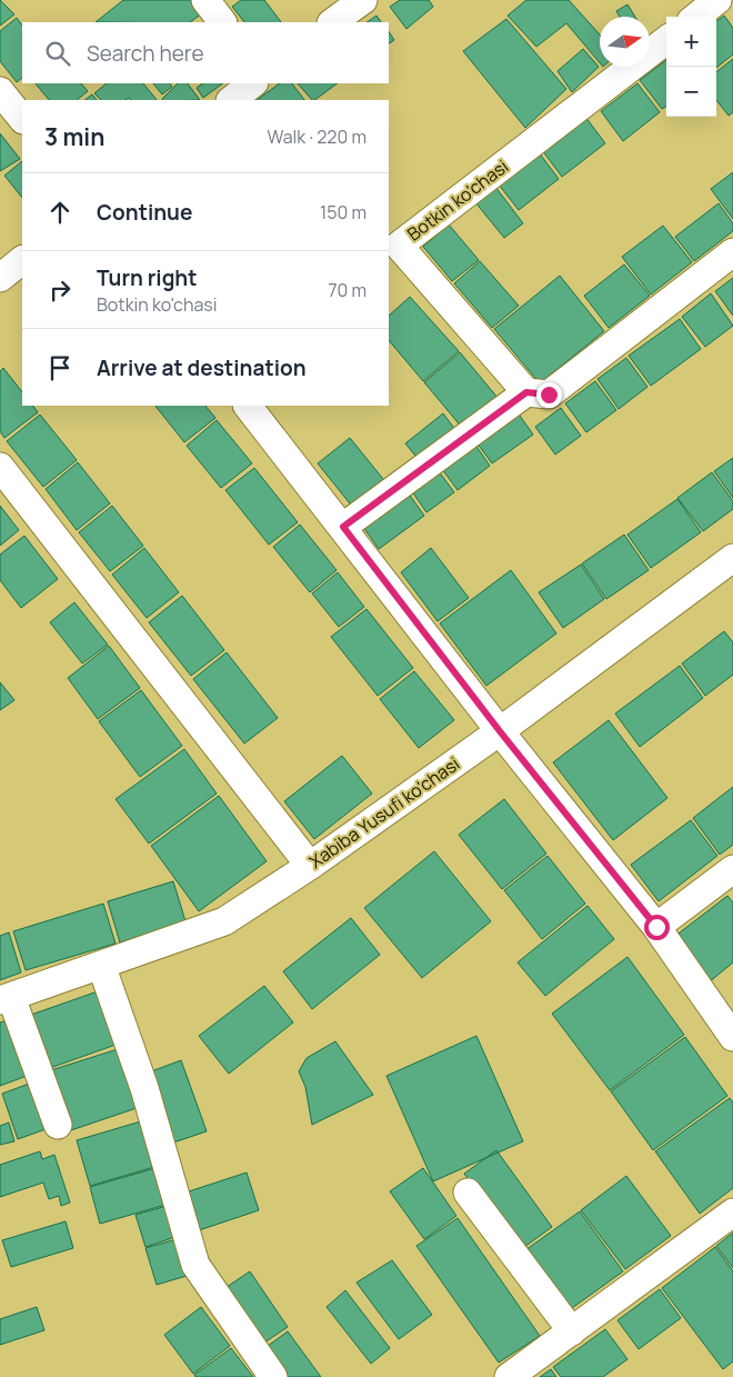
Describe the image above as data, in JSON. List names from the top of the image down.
{
  "streets": {
    "street": ["Botkin ko'chasi", "Xabiba Yusufi ko'chasi"]
  },
  "north": "right",
  "page": {
    "map_buttons": ["+", "−"],
    "search": "Search here",
    "heading": ["3 min", "Walk · 220 m"],
    "list": [
      ["Continue", "150 m"],
      ["Turn right", "Botkin ko'chasi", "70 m"],
      "Arrive at destination"
    ]
  }
}
